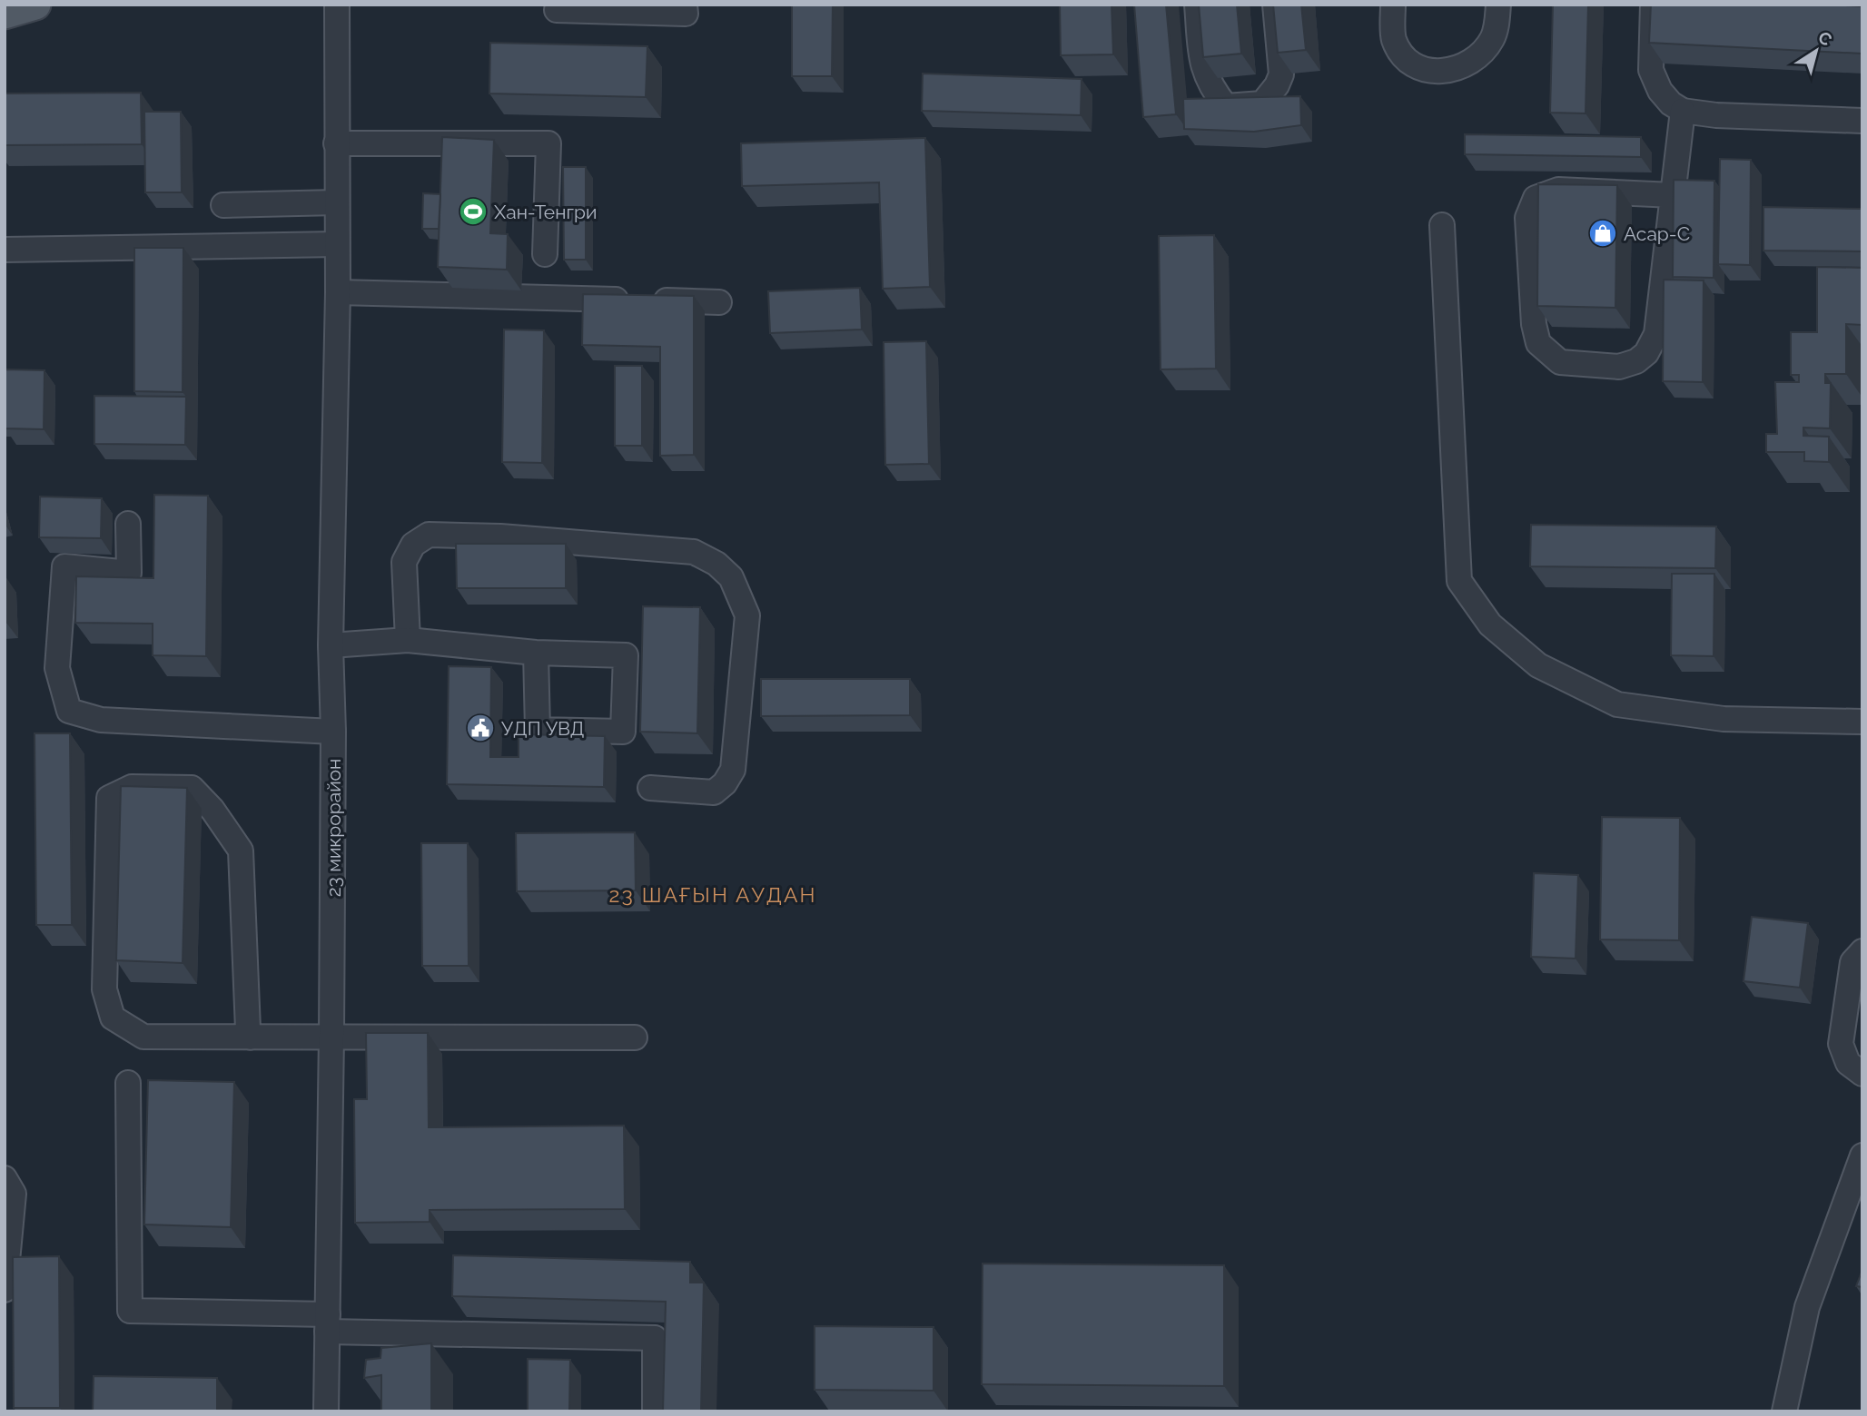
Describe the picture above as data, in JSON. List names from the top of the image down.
{
  "streets": {
    "street": ["23 микрорайон"]
  },
  "districts": ["23 ШАҒЫН АУДАН"],
  "places": {
    "sports": ["Хан-Тенгри"],
    "shop": ["Асар-С"],
    "public building": ["УДП УВД"]
  },
  "north": "top right"
}
